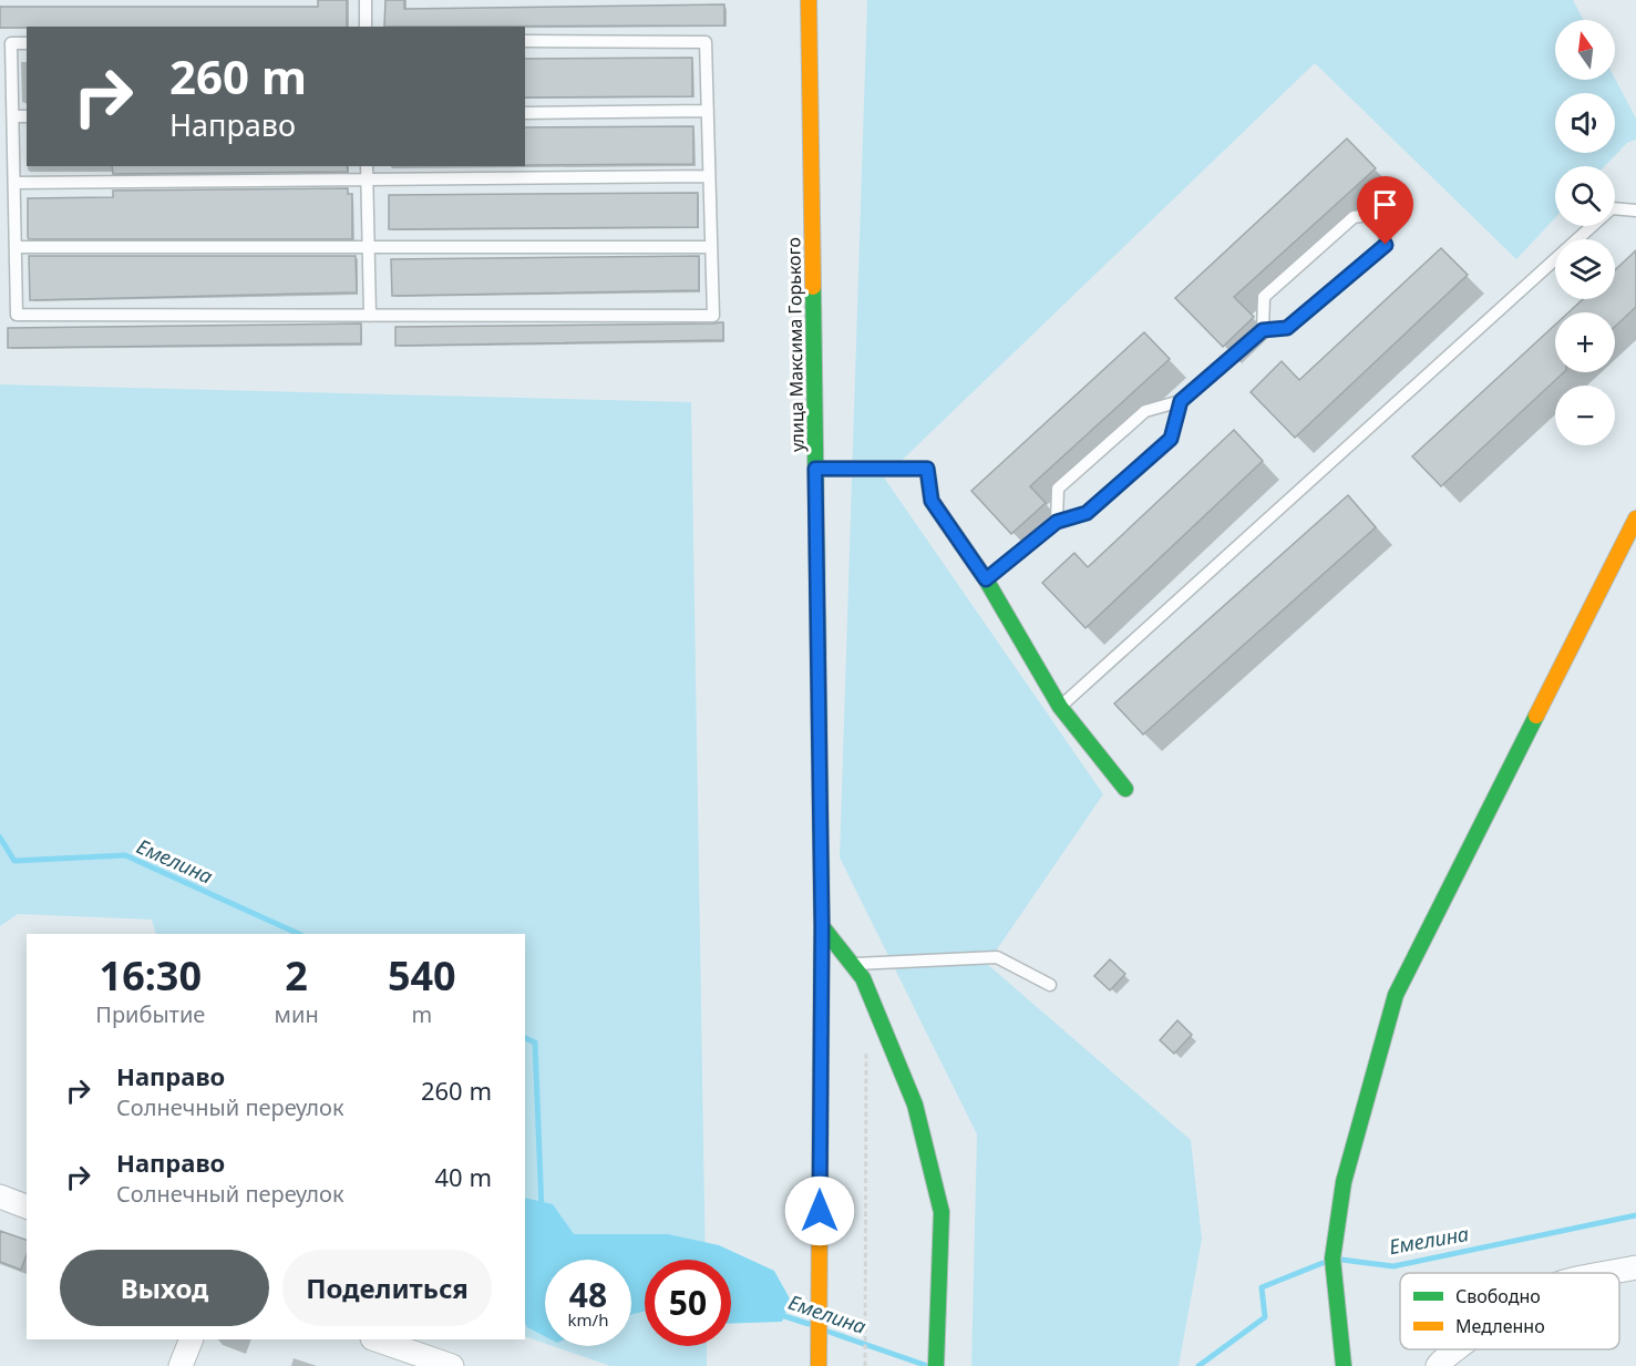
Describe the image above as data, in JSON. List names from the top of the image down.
{
  "streets": {
    "street": ["улица Максима Горького"]
  },
  "water": ["Емелина"],
  "legend": ["Свободно", "Медленно"],
  "north": "top",
  "page": {
    "map_buttons": ["+", "−"],
    "turn": ["260 m", "Направо"],
    "eta": [
      "16:30",
      "Прибытие",
      "2",
      "мин",
      "540",
      "m"
    ],
    "list": [
      {
        "name": "Направо",
        "note": "Солнечный переулок",
        "value": "260 m"
      },
      {
        "name": "Направо",
        "note": "Солнечный переулок",
        "value": "40 m"
      }
    ],
    "buttons": ["Выход", "Поделиться"],
    "speed": "48 km/h",
    "limit": "50"
  }
}
